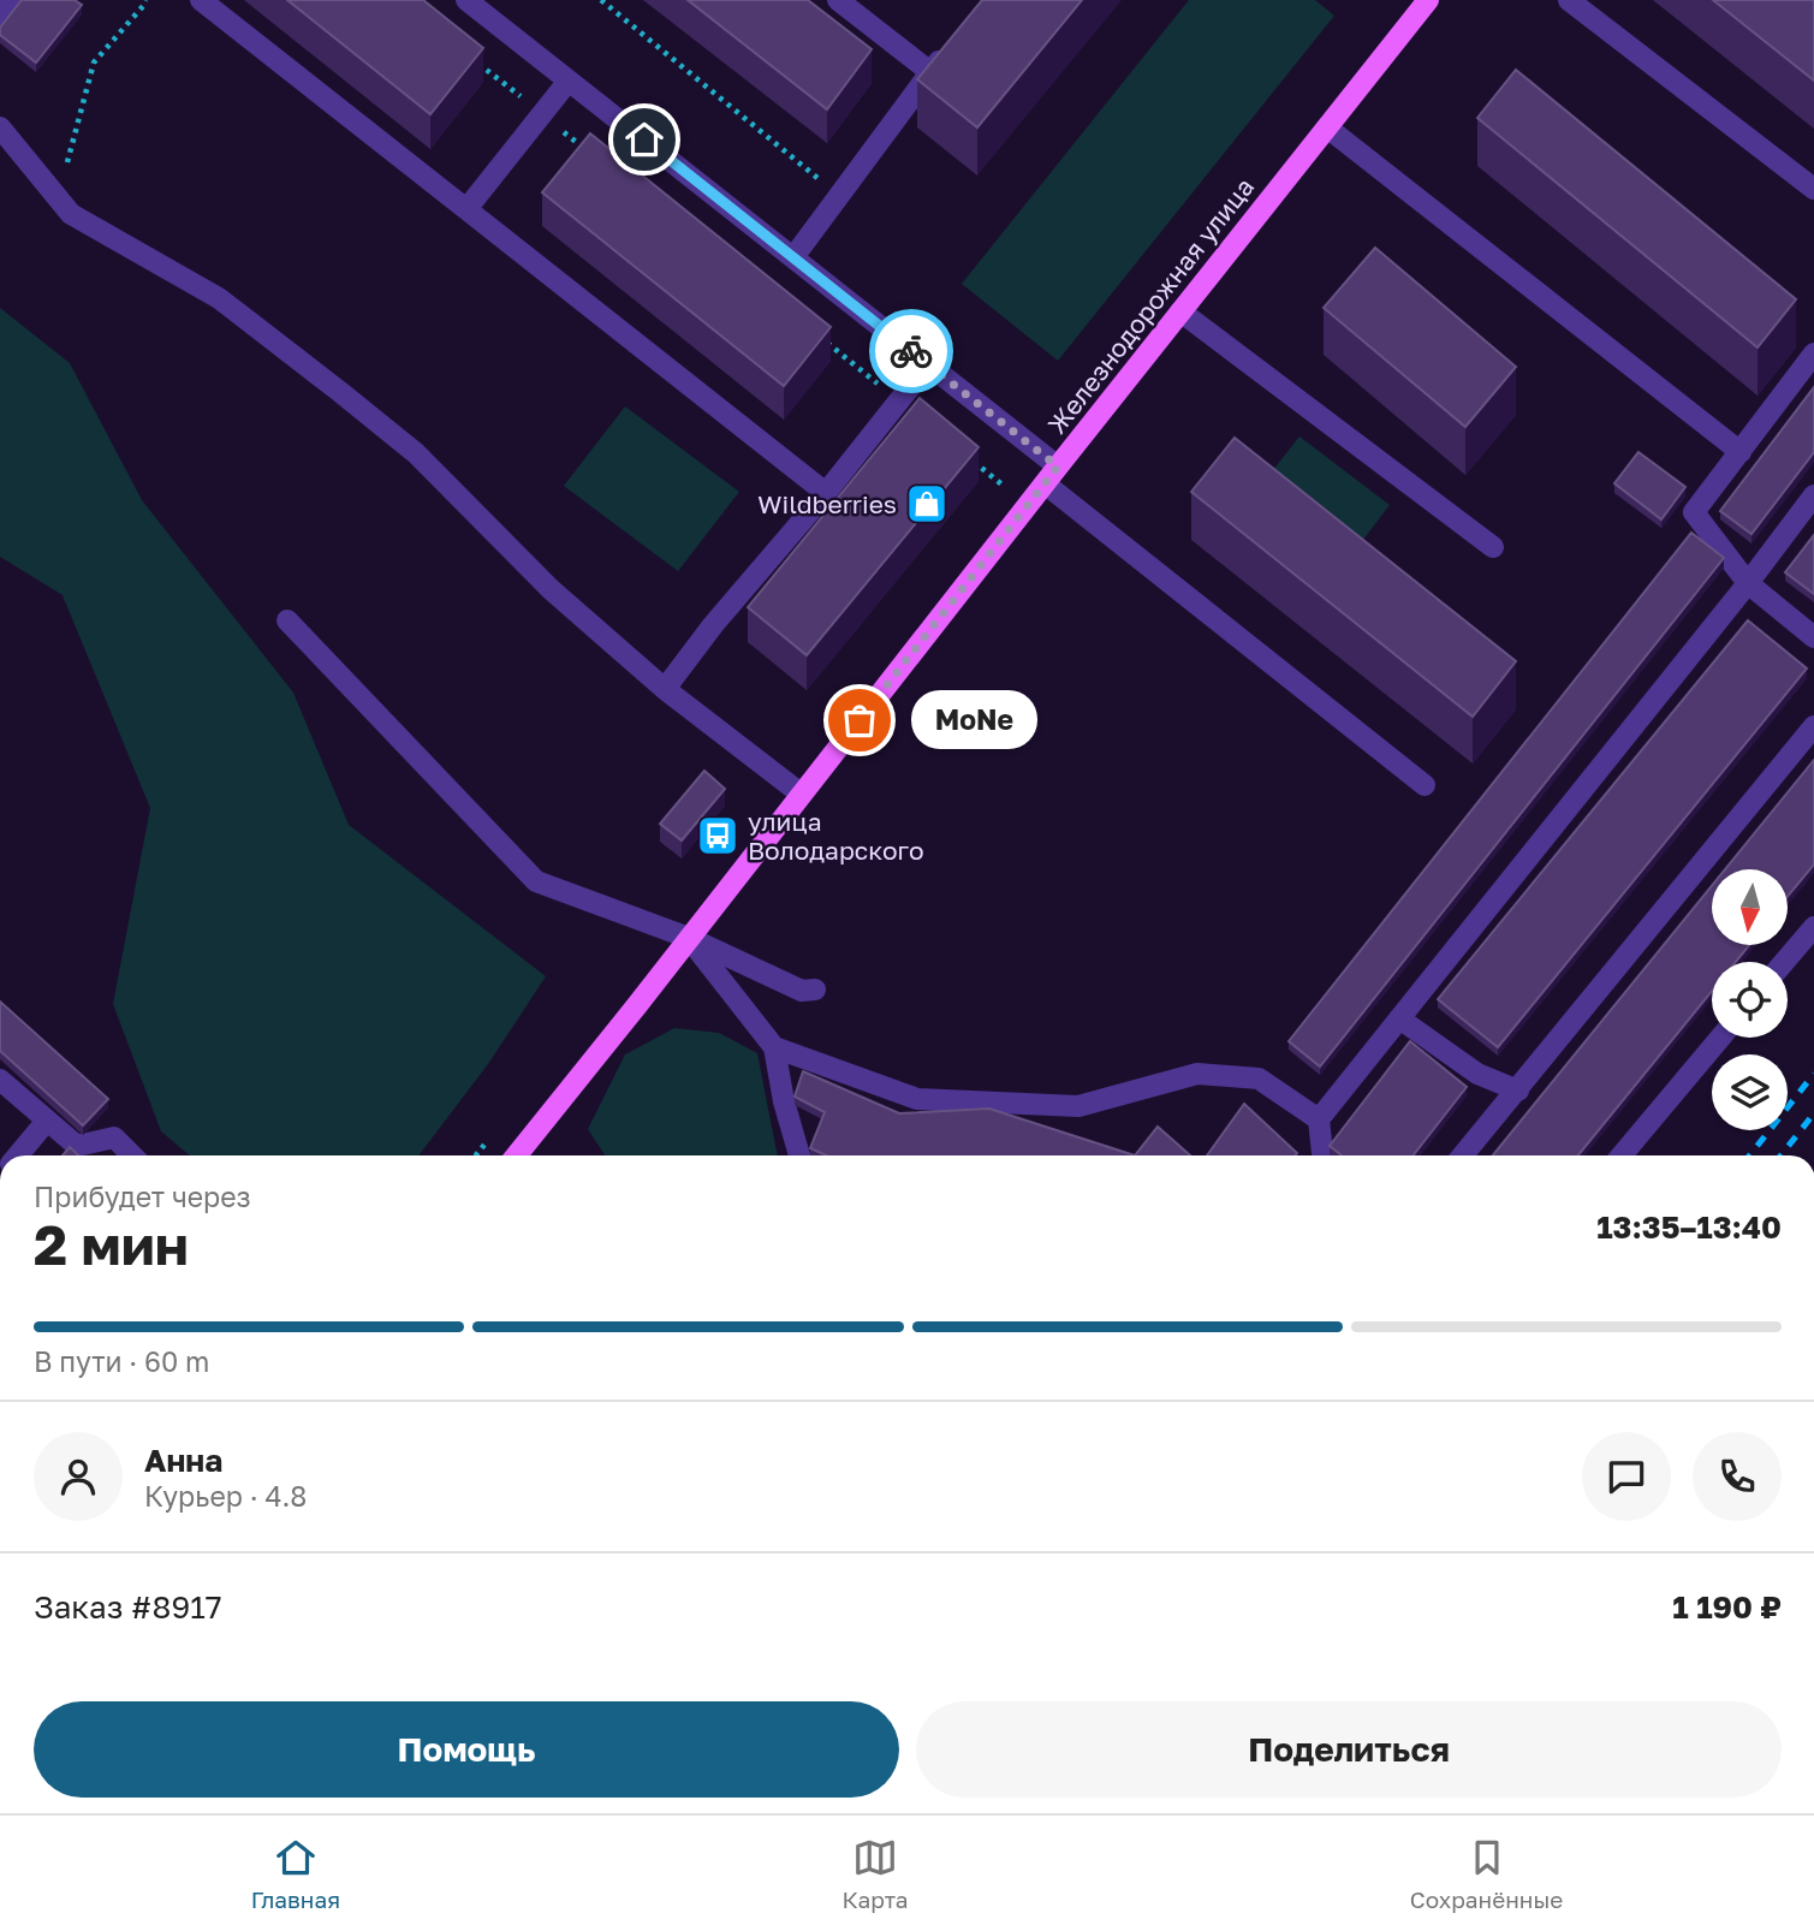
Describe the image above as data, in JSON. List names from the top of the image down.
{
  "streets": {
    "main road": ["Железнодорожная улица"]
  },
  "places": {
    "shop": ["Wildberries"],
    "other": ["MoNe"],
    "bus stop": ["улица Володарского"]
  },
  "north": "bottom",
  "page": {
    "bubble": "MoNe",
    "heading": ["2 мин", "Прибудет через", "13:35–13:40"],
    "panel": [
      "Анна",
      "Курьер · 4.8",
      "Заказ #8917",
      "1 190 ₽"
    ],
    "bar": "В пути · 60 m",
    "buttons": ["Помощь", "Поделиться"],
    "tabs": ["Главная", "Карта", "Сохранённые"]
  }
}
